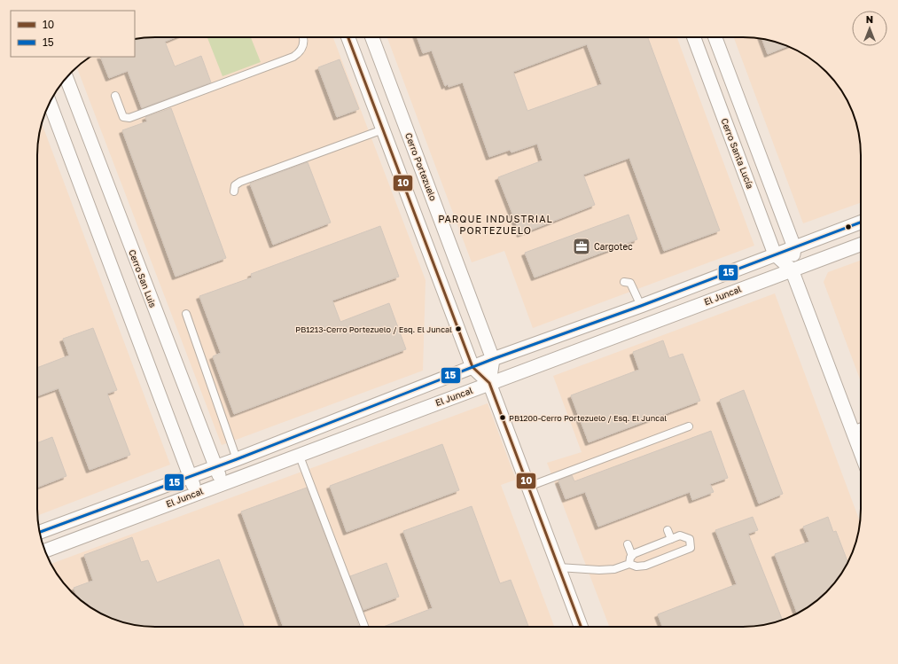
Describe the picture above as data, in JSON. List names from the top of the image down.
{
  "streets": {
    "street": [
      "Cerro Santa Lucía",
      "Cerro Portezuelo",
      "Cerro San Luis",
      "El Juncal"
    ]
  },
  "crossings": [
    ["Cerro Santa Lucía", "El Juncal"],
    ["Cerro Portezuelo", "El Juncal"],
    ["Cerro San Luis", "El Juncal"]
  ],
  "districts": ["PARQUE INDUSTRIAL PORTEZUELO"],
  "places": {
    "office": ["Cargotec"],
    "other": ["PB1213-Cerro Portezuelo / Esq. El Juncal", "PB1200-Cerro Portezuelo / Esq. El Juncal"]
  },
  "lines": ["transit line 10", "transit line 15"],
  "legend": ["10", "15"],
  "north": "top"
}
